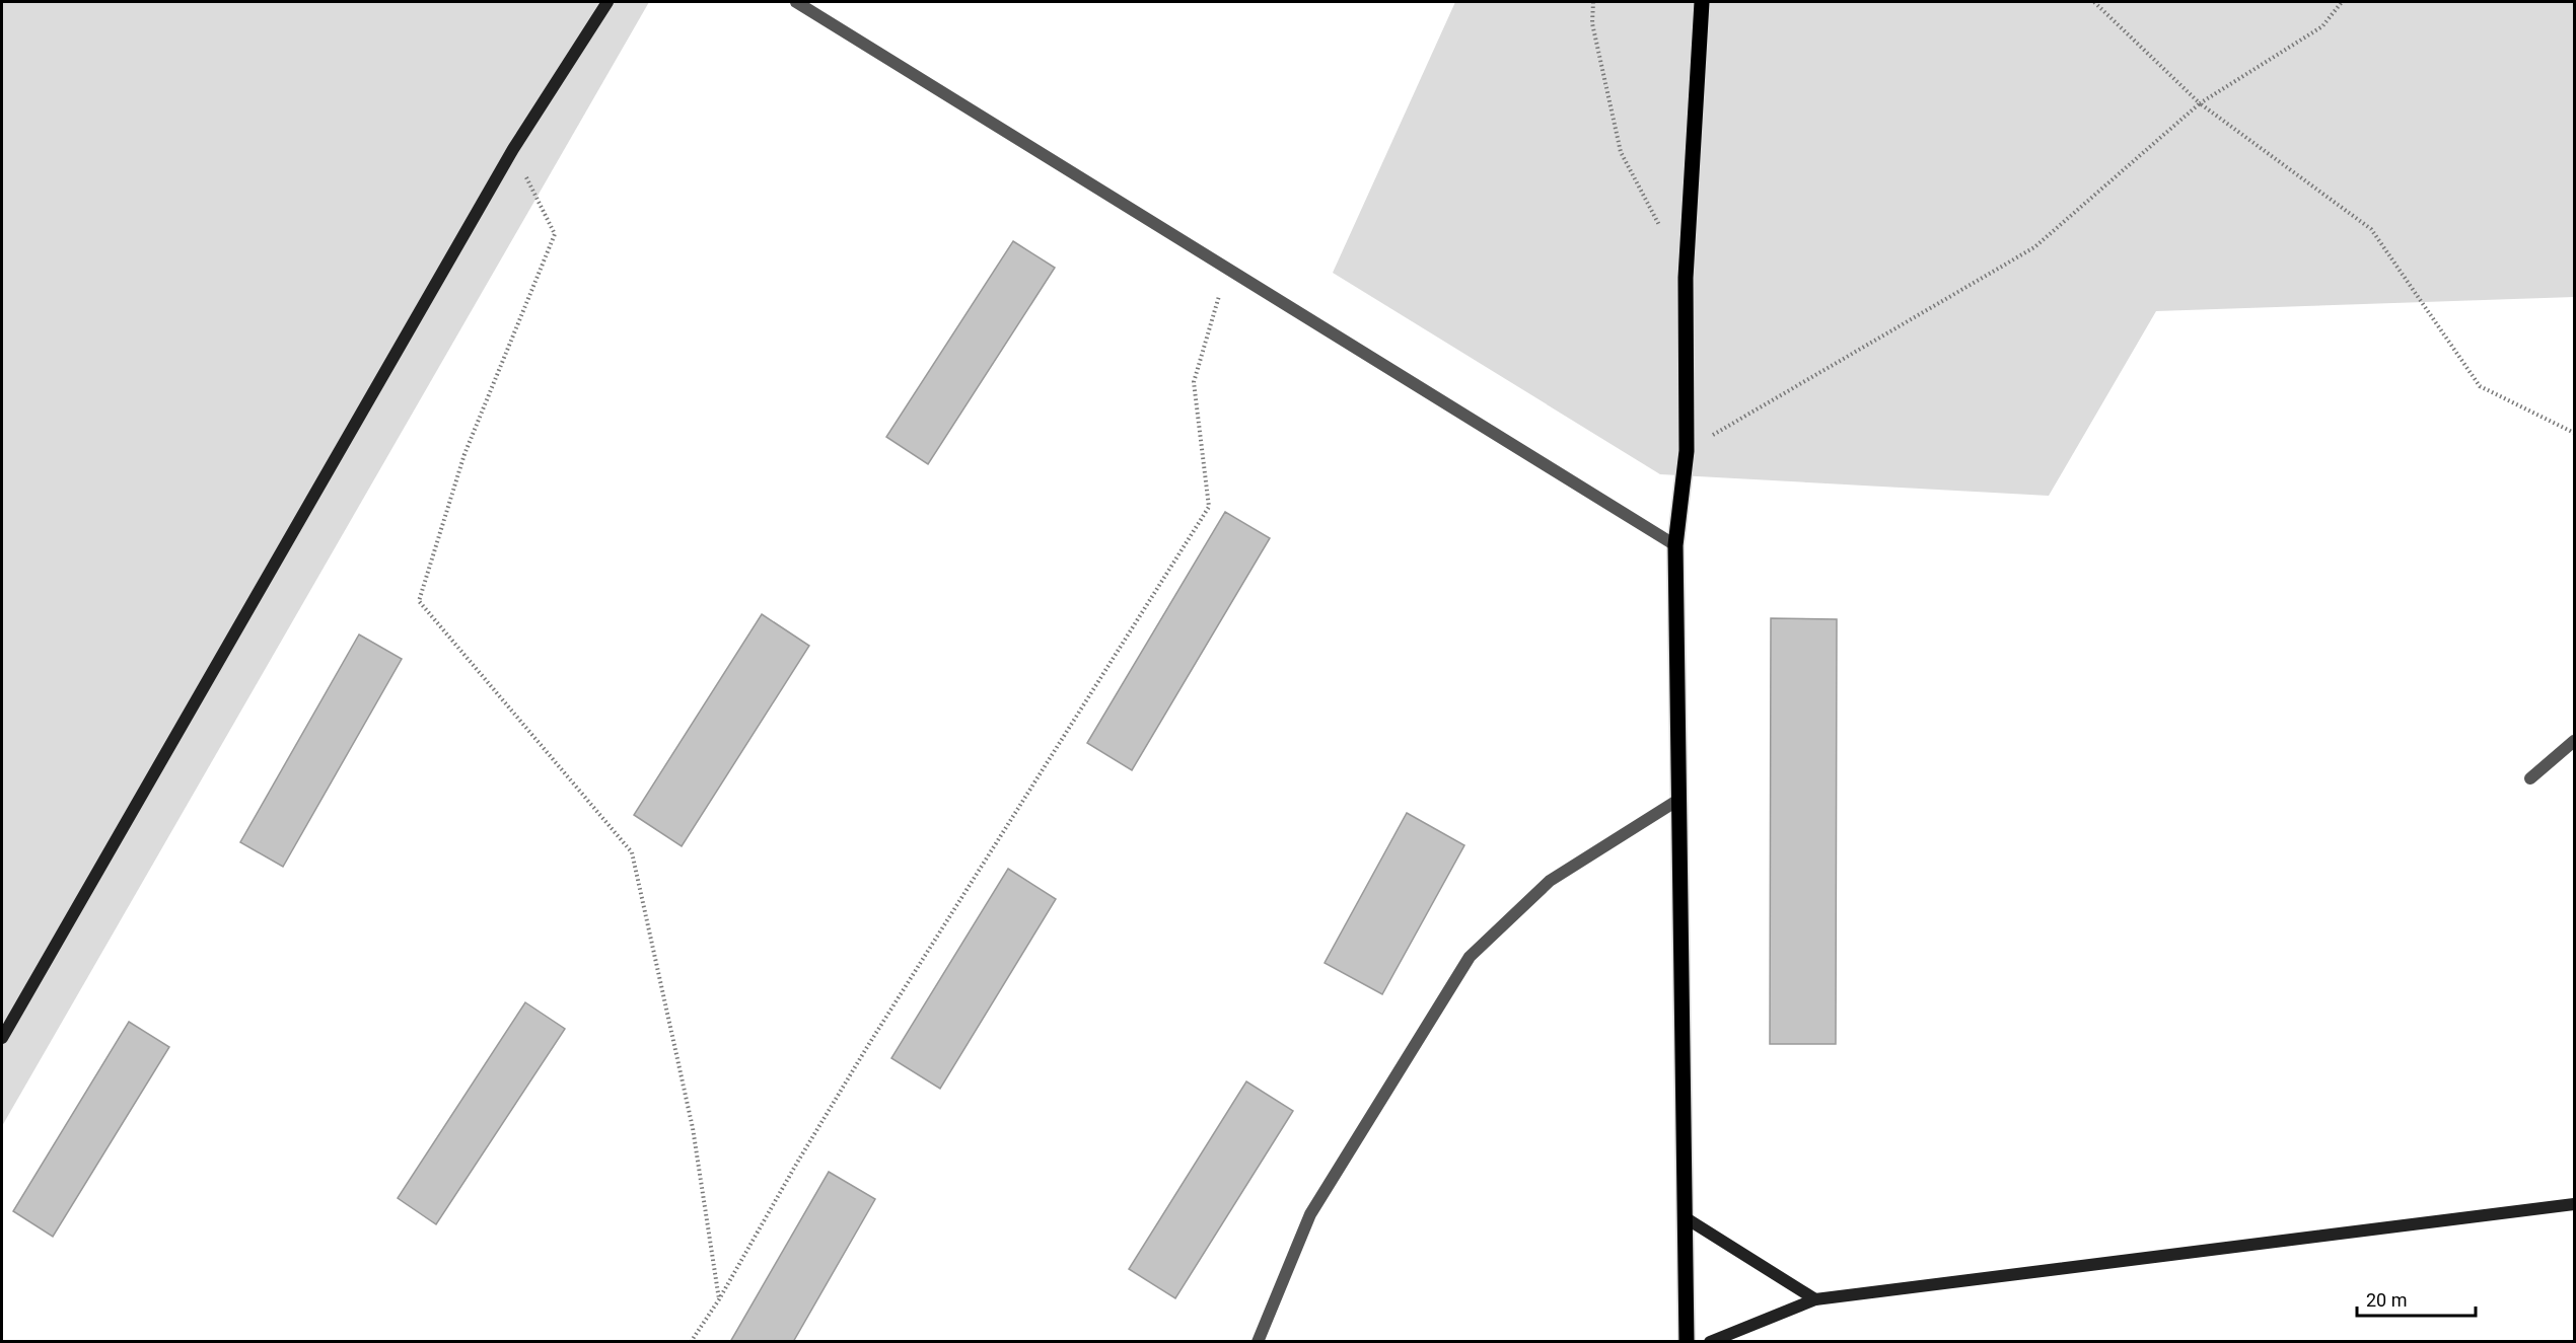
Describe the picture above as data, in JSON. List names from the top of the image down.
{
  "scale_bar": "20 m"
}
